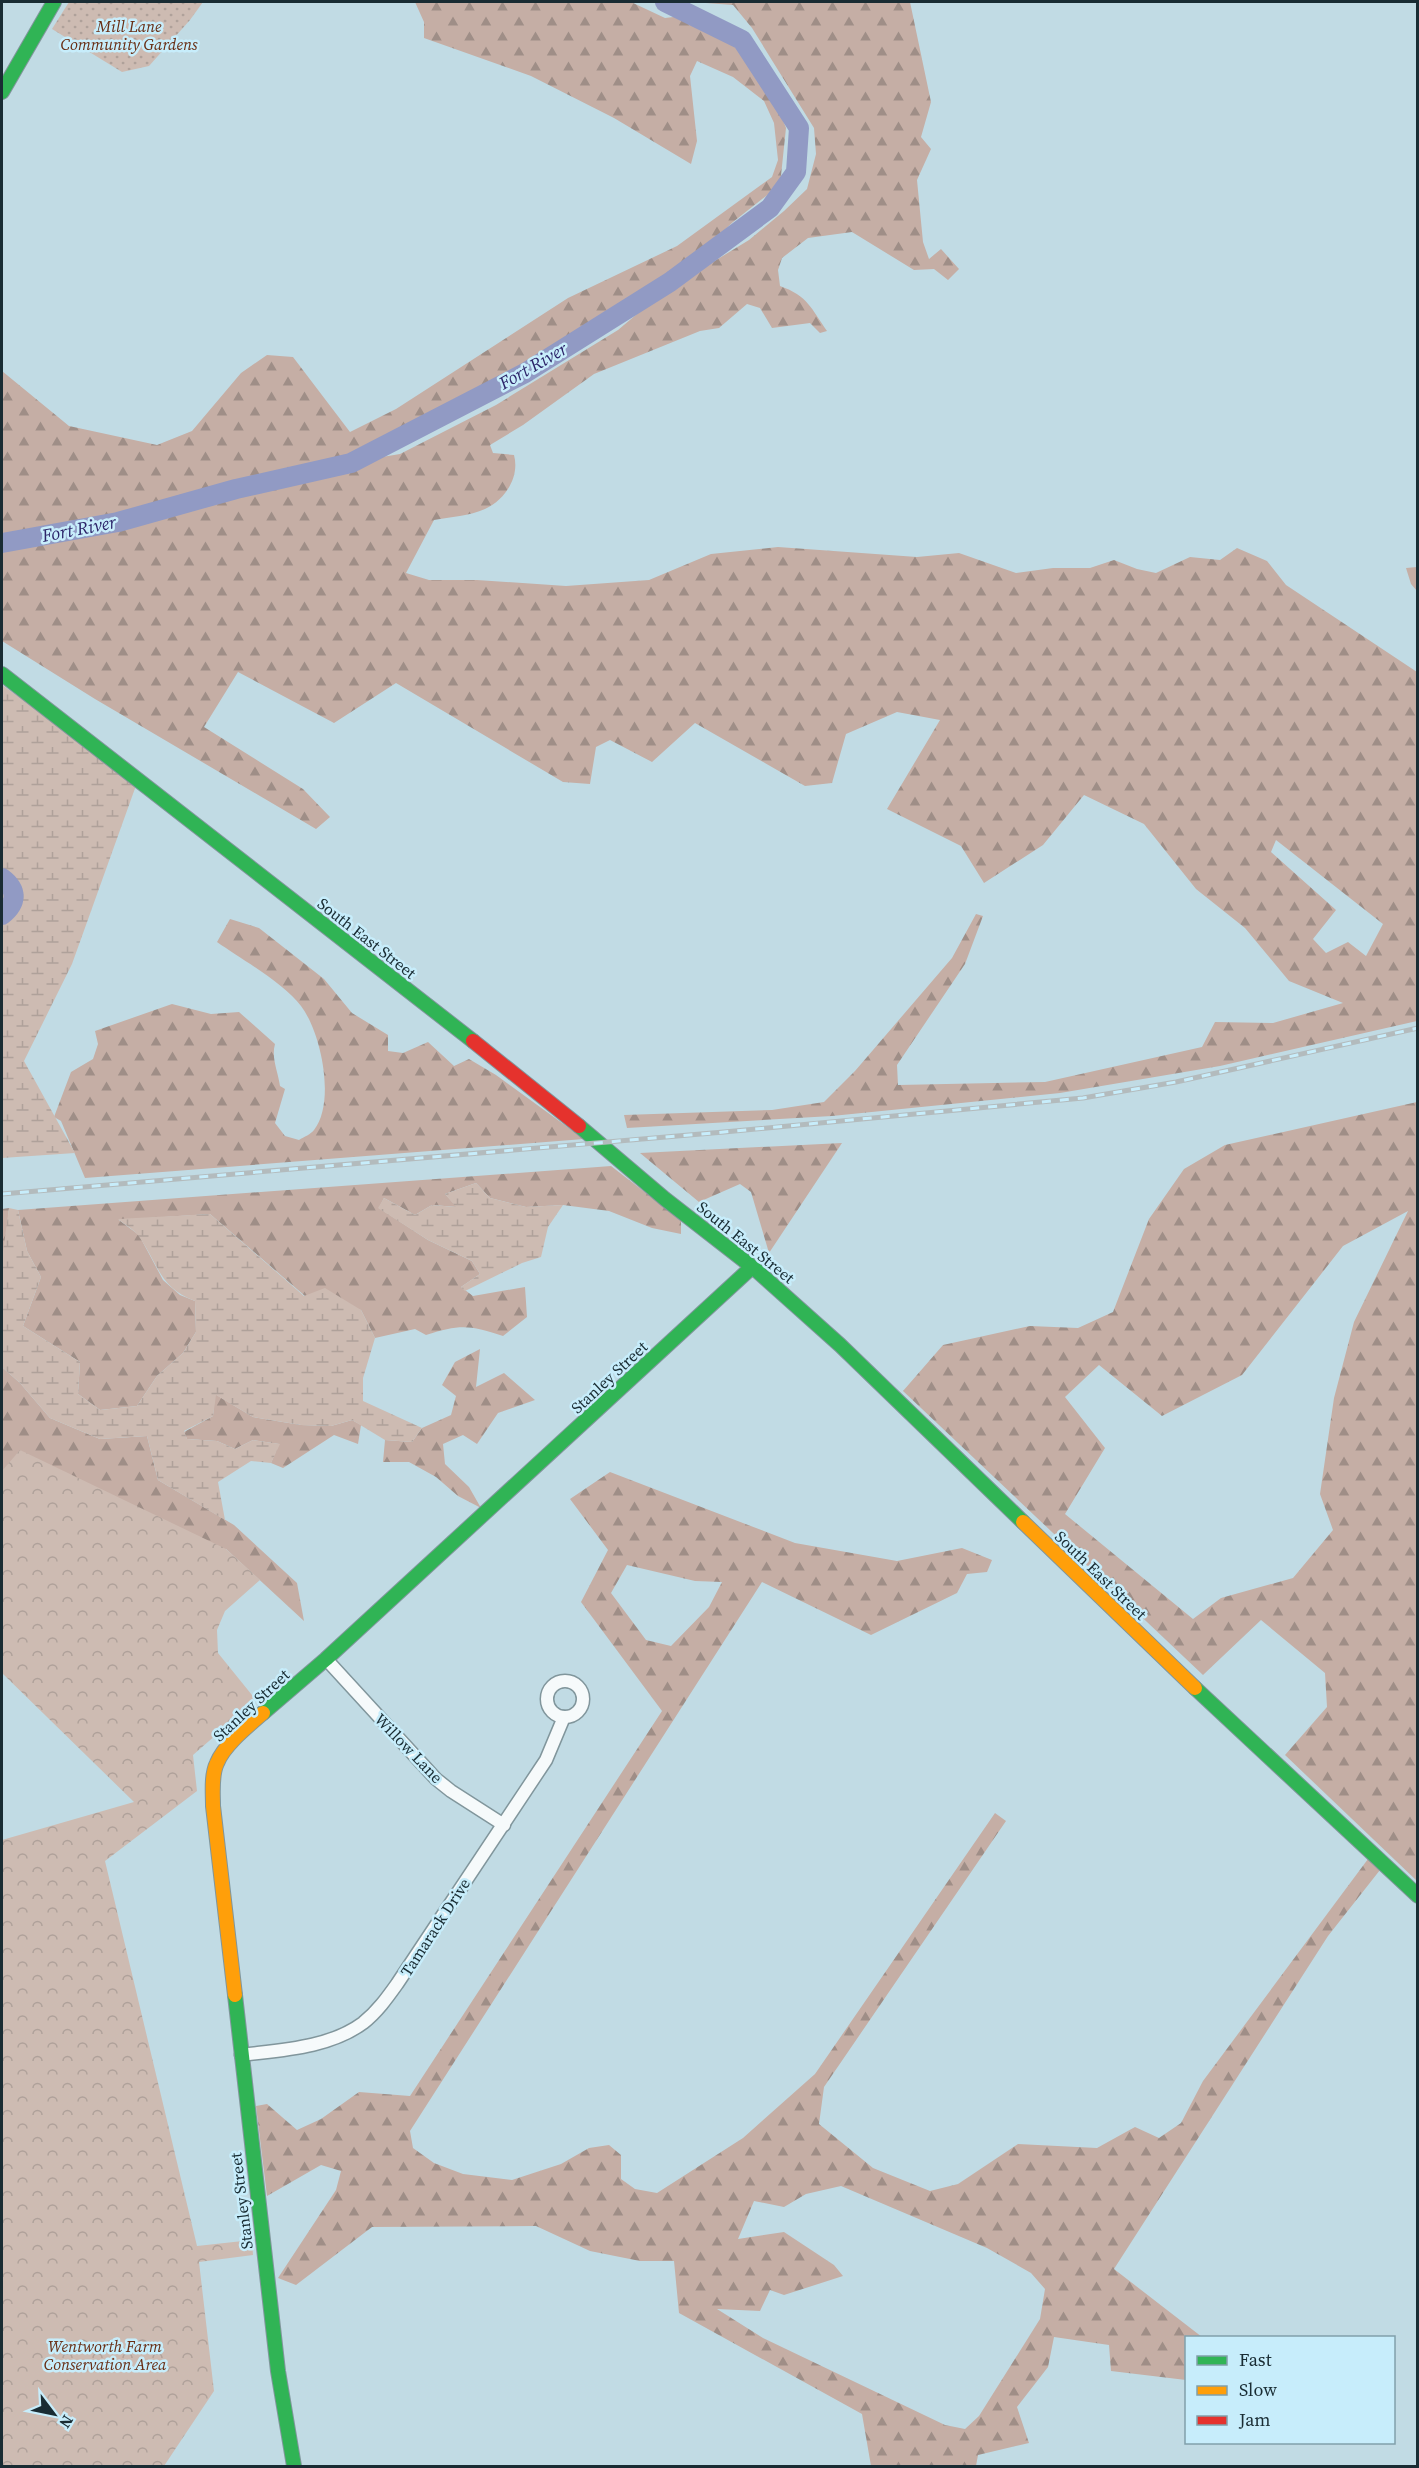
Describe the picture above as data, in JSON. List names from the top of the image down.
{
  "streets": {
    "main road": ["South East Street", "Stanley Street"],
    "street": ["Willow Lane", "Tamarack Drive"]
  },
  "crossings": [
    ["South East Street", "Stanley Street"],
    ["Stanley Street", "Willow Lane"],
    ["Stanley Street", "Tamarack Drive"],
    ["Willow Lane", "Tamarack Drive"]
  ],
  "water": ["Fort River"],
  "parks": ["Mill Lane Community Gardens", "Wentworth Farm Conservation Area"],
  "legend": ["Fast", "Slow", "Jam"],
  "north": "bottom right"
}
